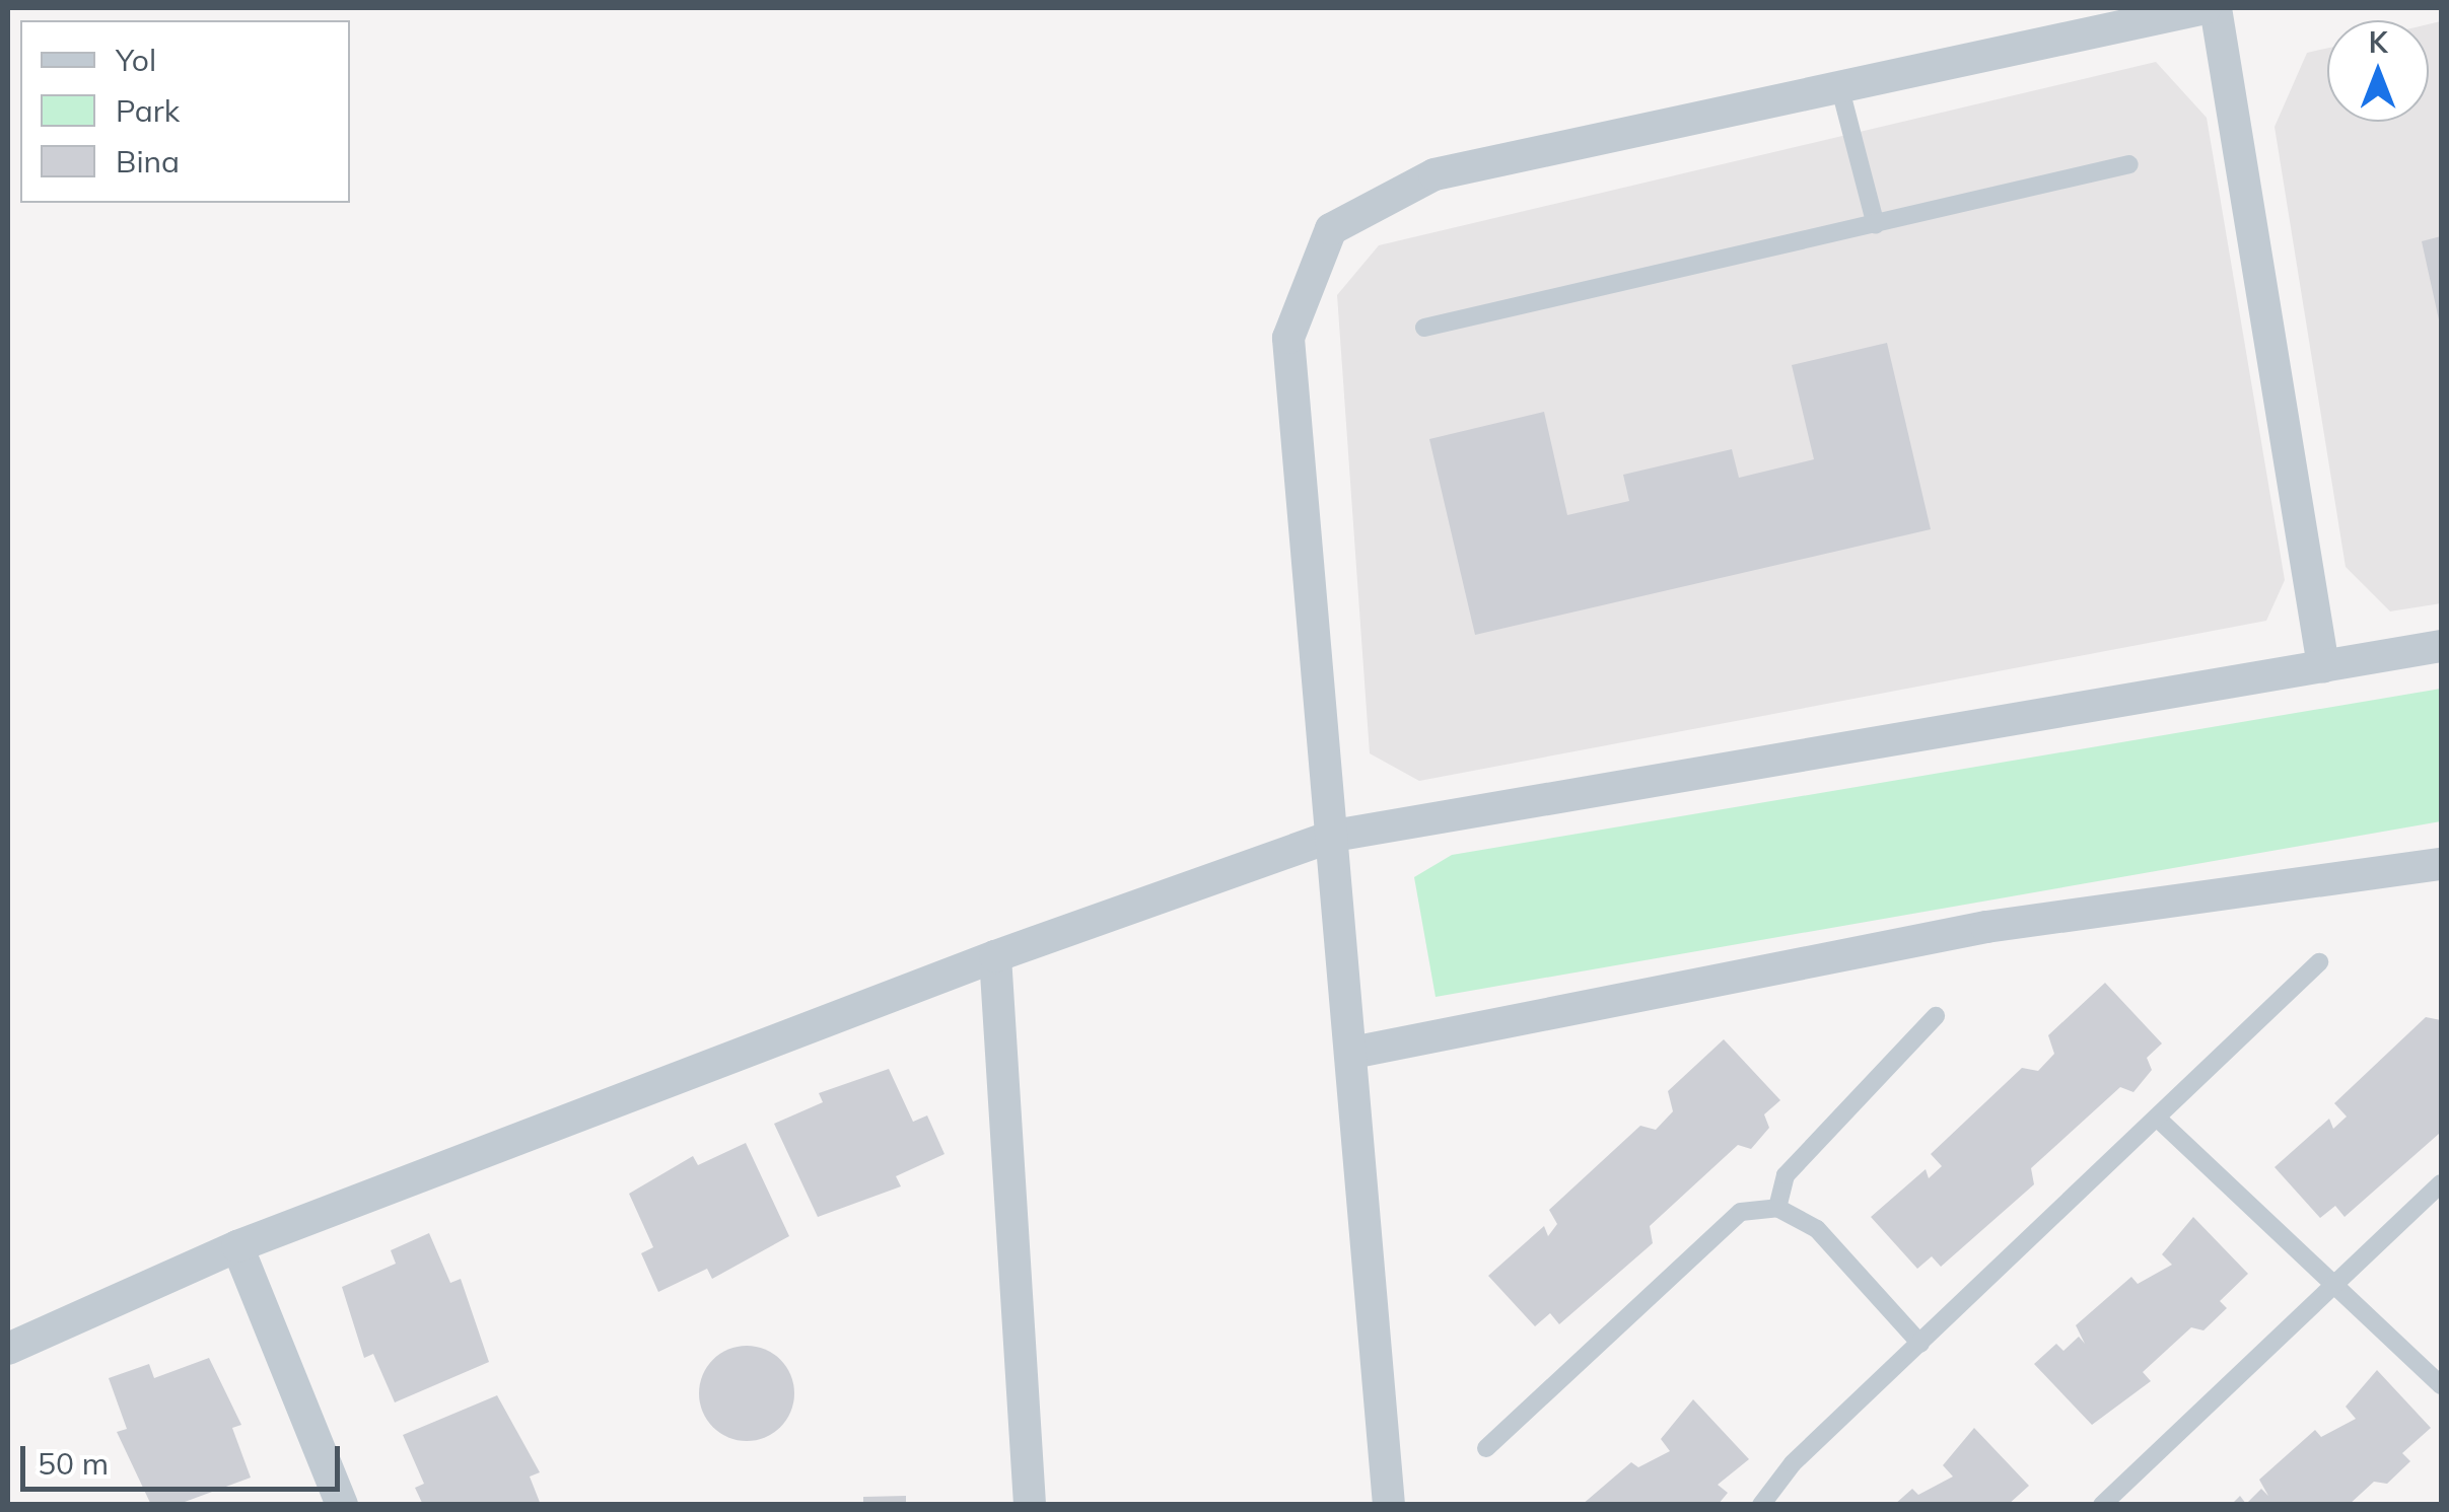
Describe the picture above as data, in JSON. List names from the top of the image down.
{
  "legend": ["Yol", "Park", "Bina"],
  "scale_bar": "50 m",
  "north": "top"
}
